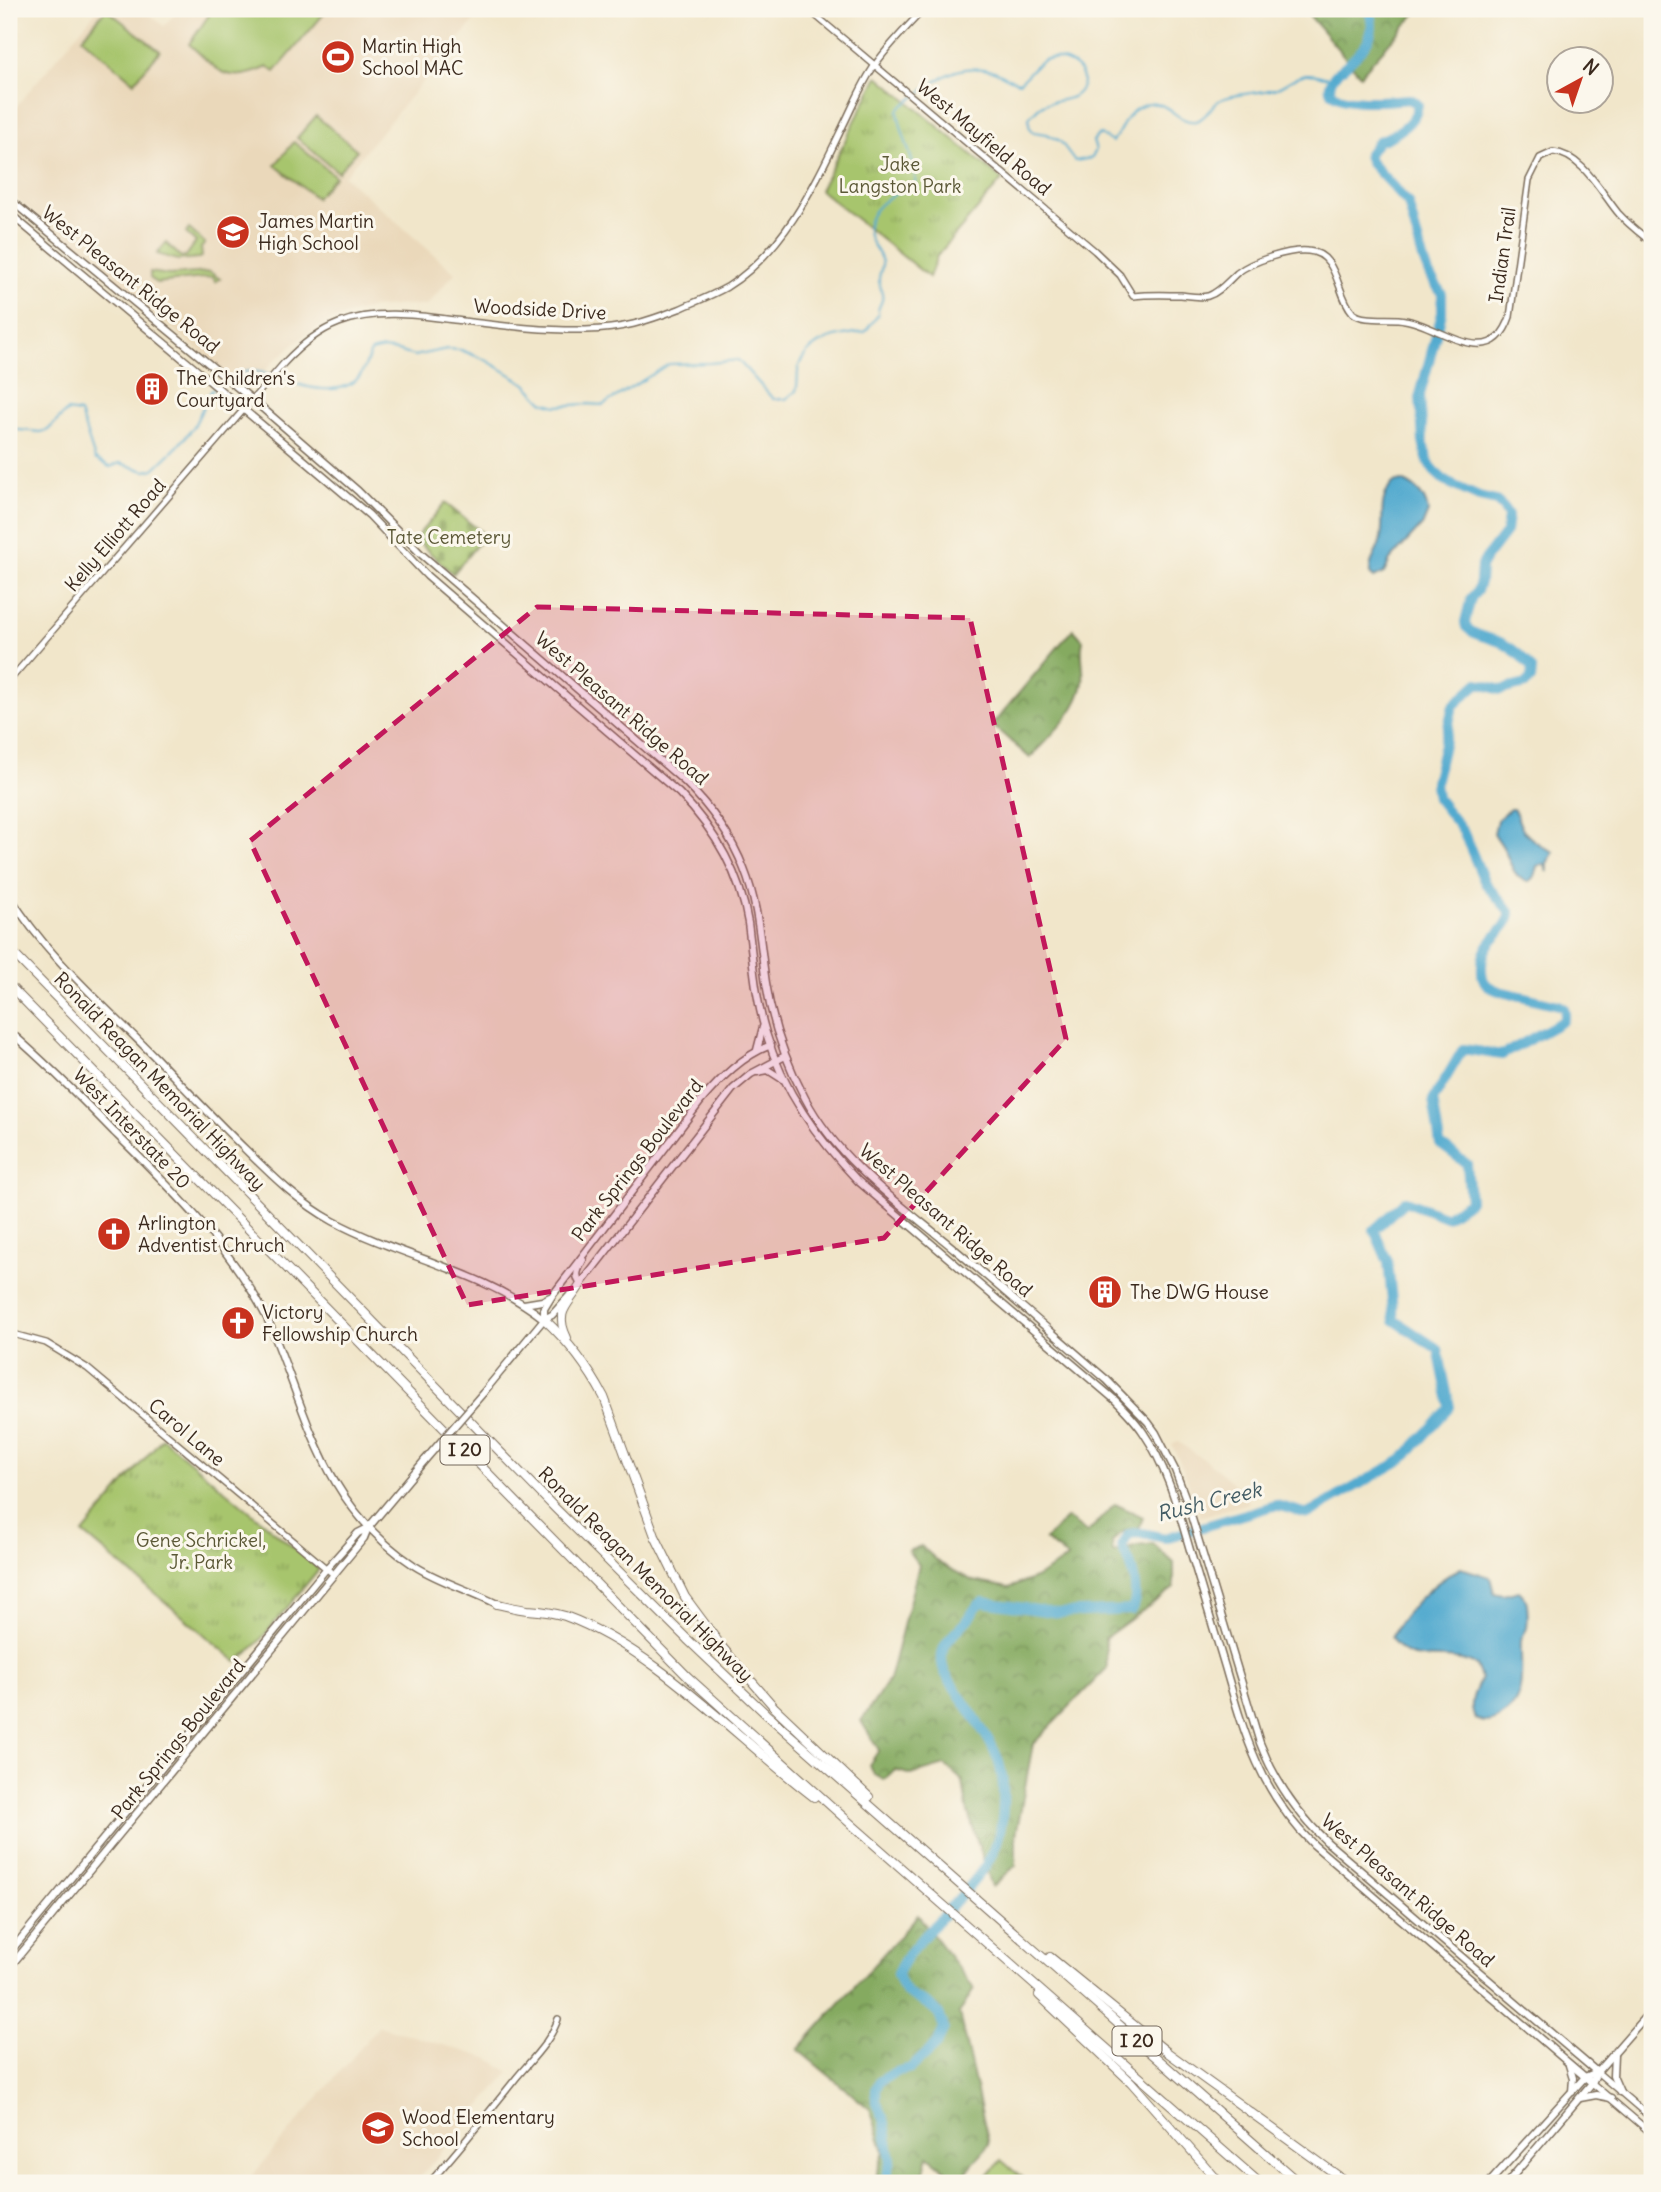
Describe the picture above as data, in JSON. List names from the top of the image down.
{
  "streets": {
    "highway": ["Ronald Reagan Memorial Highway", "I 20"],
    "main road": ["West Pleasant Ridge Road", "West Interstate 20", "Park Springs Boulevard"],
    "street": [
      "West Mayfield Road",
      "Indian Trail",
      "Woodside Drive",
      "Kelly Elliott Road",
      "Carol Lane"
    ]
  },
  "crossings": [
    ["West Mayfield Road", "Indian Trail"],
    ["West Mayfield Road", "Woodside Drive"],
    ["West Pleasant Ridge Road", "Woodside Drive"],
    ["West Pleasant Ridge Road", "Kelly Elliott Road"],
    ["West Pleasant Ridge Road", "Park Springs Boulevard"],
    ["Woodside Drive", "Kelly Elliott Road"],
    ["West Interstate 20", "Park Springs Boulevard"],
    ["Park Springs Boulevard", "Carol Lane"]
  ],
  "water": ["Rush Creek"],
  "parks": ["Jake Langston Park", "Tate Cemetery", "Gene Schrickel, Jr. Park"],
  "places": {
    "sports": ["Martin High School MAC"],
    "school or university": ["James Martin High School", "Wood Elementary School"],
    "building": ["The Children's Courtyard", "The DWG House"],
    "church": ["Arlington Adventist Chruch", "Victory Fellowship Church"]
  },
  "north": "top right"
}
